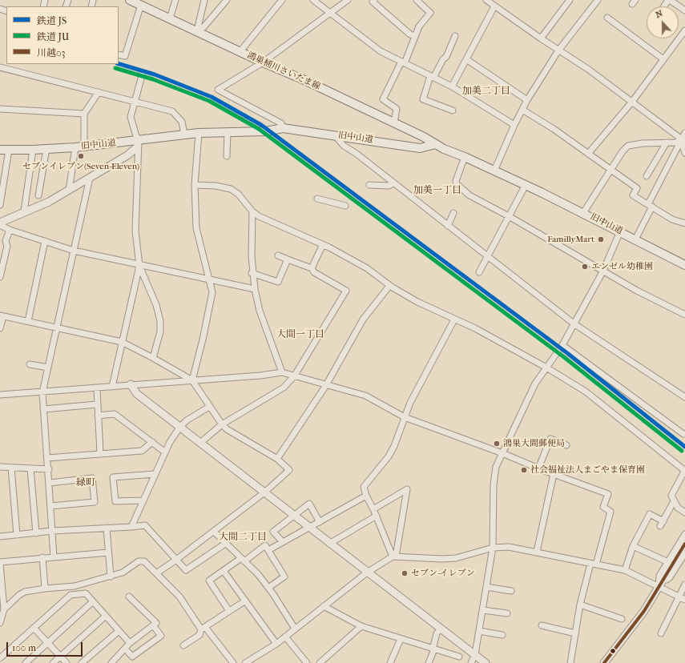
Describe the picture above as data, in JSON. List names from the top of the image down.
{
  "streets": {
    "main road": ["鴻巣桶川さいたま線", "旧中山道"]
  },
  "crossings": [
    ["鴻巣桶川さいたま線", "旧中山道"]
  ],
  "districts": [
    "加美二丁目",
    "加美一丁目",
    "大間一丁目",
    "緑町",
    "大間二丁目"
  ],
  "places": [
    "セブンイレブン(Seven-Eleven)",
    "FamillyMart",
    "エンゼル幼稚園",
    "鴻巣大間郵便局",
    "社会福祉法人まごやま保育園",
    "セブン-イレブン"
  ],
  "lines": ["rail line JS", "rail line JU", "transit line 川越03"],
  "legend": ["鉄道 JS", "鉄道 JU", "川越03"],
  "scale_bar": "100 m",
  "north": "top"
}
